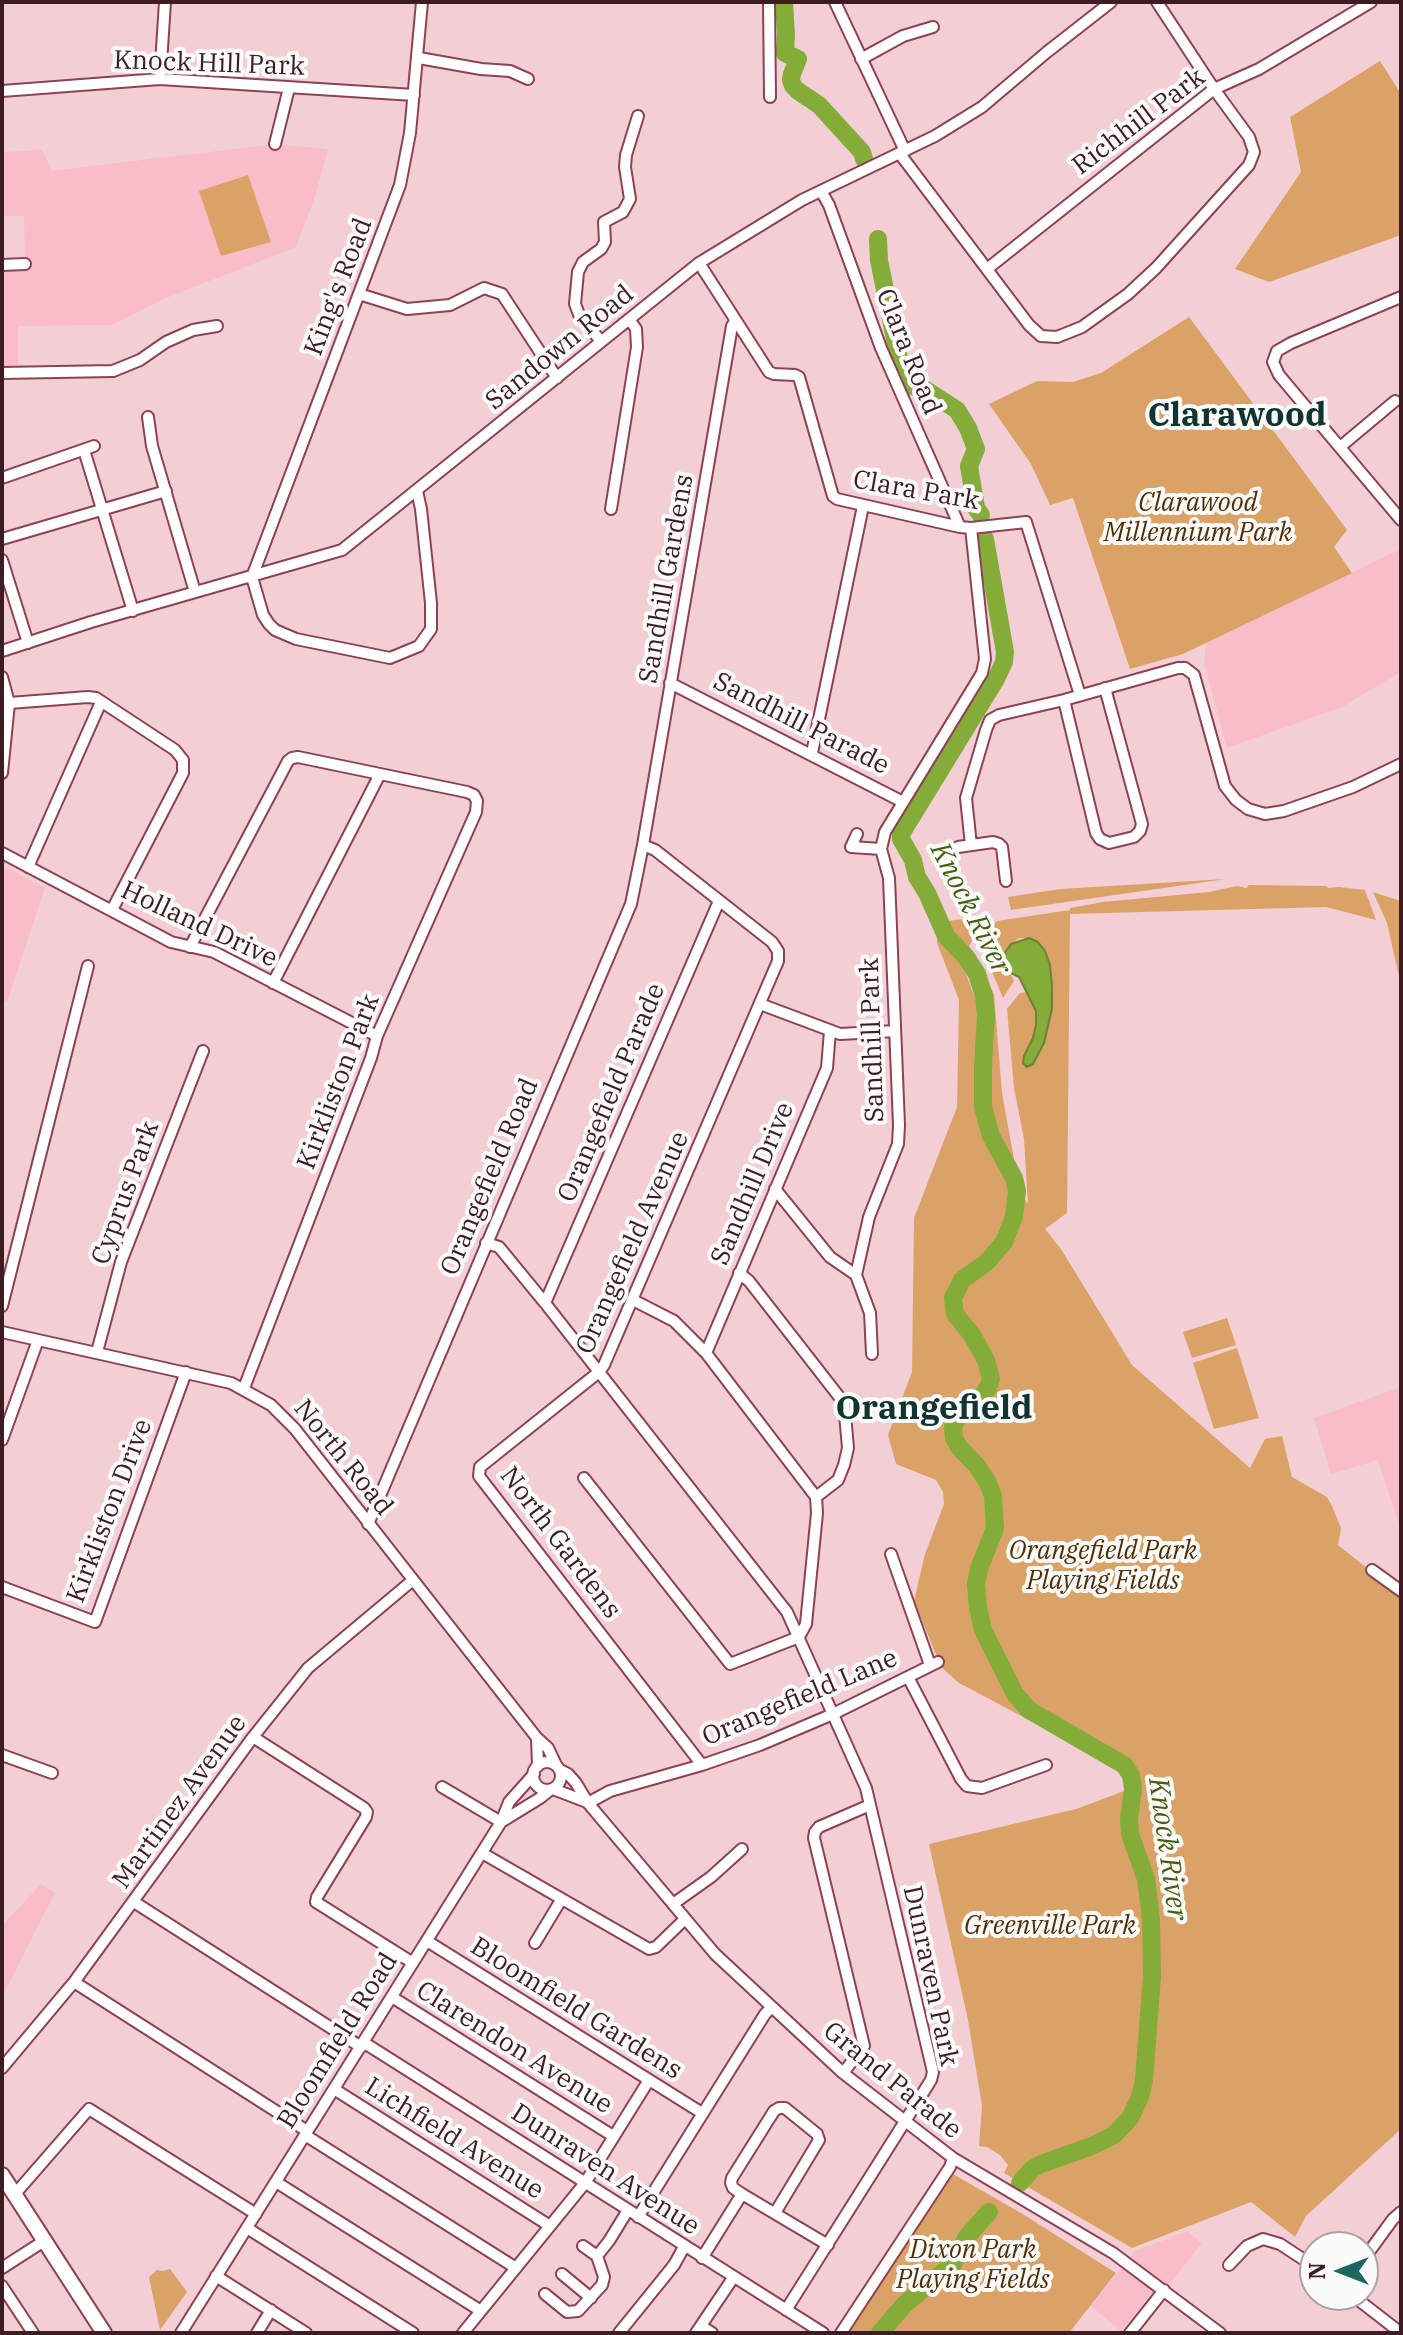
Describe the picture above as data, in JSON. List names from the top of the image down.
{
  "streets": {
    "street": [
      "Knock Hill Park",
      "Richhill Park",
      "King's Road",
      "Sandown Road",
      "Clara Road",
      "Clara Park",
      "Sandhill Gardens",
      "Sandhill Parade",
      "Holland Drive",
      "Sandhill Park",
      "Kirkliston Park",
      "Orangefield Parade",
      "Orangefield Road",
      "Sandhill Drive",
      "Cyprus Park",
      "Orangefield Avenue",
      "North Road",
      "Kirkliston Drive",
      "North Gardens",
      "Orangefield Lane",
      "Martinez Avenue",
      "Dunraven Park",
      "Bloomfield Gardens",
      "Bloomfield Road",
      "Clarendon Avenue",
      "Grand Parade",
      "Lichfield Avenue",
      "Dunraven Avenue"
    ]
  },
  "crossings": [
    ["Knock Hill Park", "King's Road"],
    ["King's Road", "Sandown Road"],
    ["Sandown Road", "Clara Road"],
    ["Sandown Road", "Clara Park"],
    ["Clara Road", "Clara Park"],
    ["Clara Road", "Sandhill Parade"],
    ["Clara Park", "Sandhill Gardens"],
    ["Clara Park", "Sandhill Parade"],
    ["Sandhill Gardens", "Sandhill Parade"],
    ["Sandhill Gardens", "Orangefield Road"],
    ["Sandhill Gardens", "Orangefield Avenue"],
    ["Holland Drive", "Kirkliston Park"],
    ["Kirkliston Park", "North Road"],
    ["Orangefield Parade", "Orangefield Avenue"],
    ["Orangefield Road", "Orangefield Avenue"],
    ["Orangefield Road", "North Road"],
    ["Cyprus Park", "North Road"],
    ["Orangefield Avenue", "North Gardens"],
    ["Orangefield Avenue", "Orangefield Lane"],
    ["Orangefield Avenue", "Dunraven Park"],
    ["North Road", "Kirkliston Drive"],
    ["North Road", "Martinez Avenue"],
    ["North Road", "Bloomfield Road"],
    ["North Road", "Grand Parade"],
    ["North Gardens", "Orangefield Lane"],
    ["Orangefield Lane", "Dunraven Park"],
    ["Orangefield Lane", "Grand Parade"],
    ["Martinez Avenue", "Dunraven Avenue"],
    ["Dunraven Park", "Grand Parade"],
    ["Dunraven Park", "Dunraven Avenue"],
    ["Bloomfield Gardens", "Bloomfield Road"],
    ["Bloomfield Road", "Clarendon Avenue"],
    ["Bloomfield Road", "Grand Parade"],
    ["Bloomfield Road", "Lichfield Avenue"],
    ["Bloomfield Road", "Dunraven Avenue"]
  ],
  "districts": ["Clarawood", "Orangefield"],
  "water": ["Knock River"],
  "parks": [
    "Clarawood Millennium Park",
    "Orangefield Park Playing Fields",
    "Greenville Park",
    "Dixon Park Playing Fields"
  ],
  "north": "left"
}
